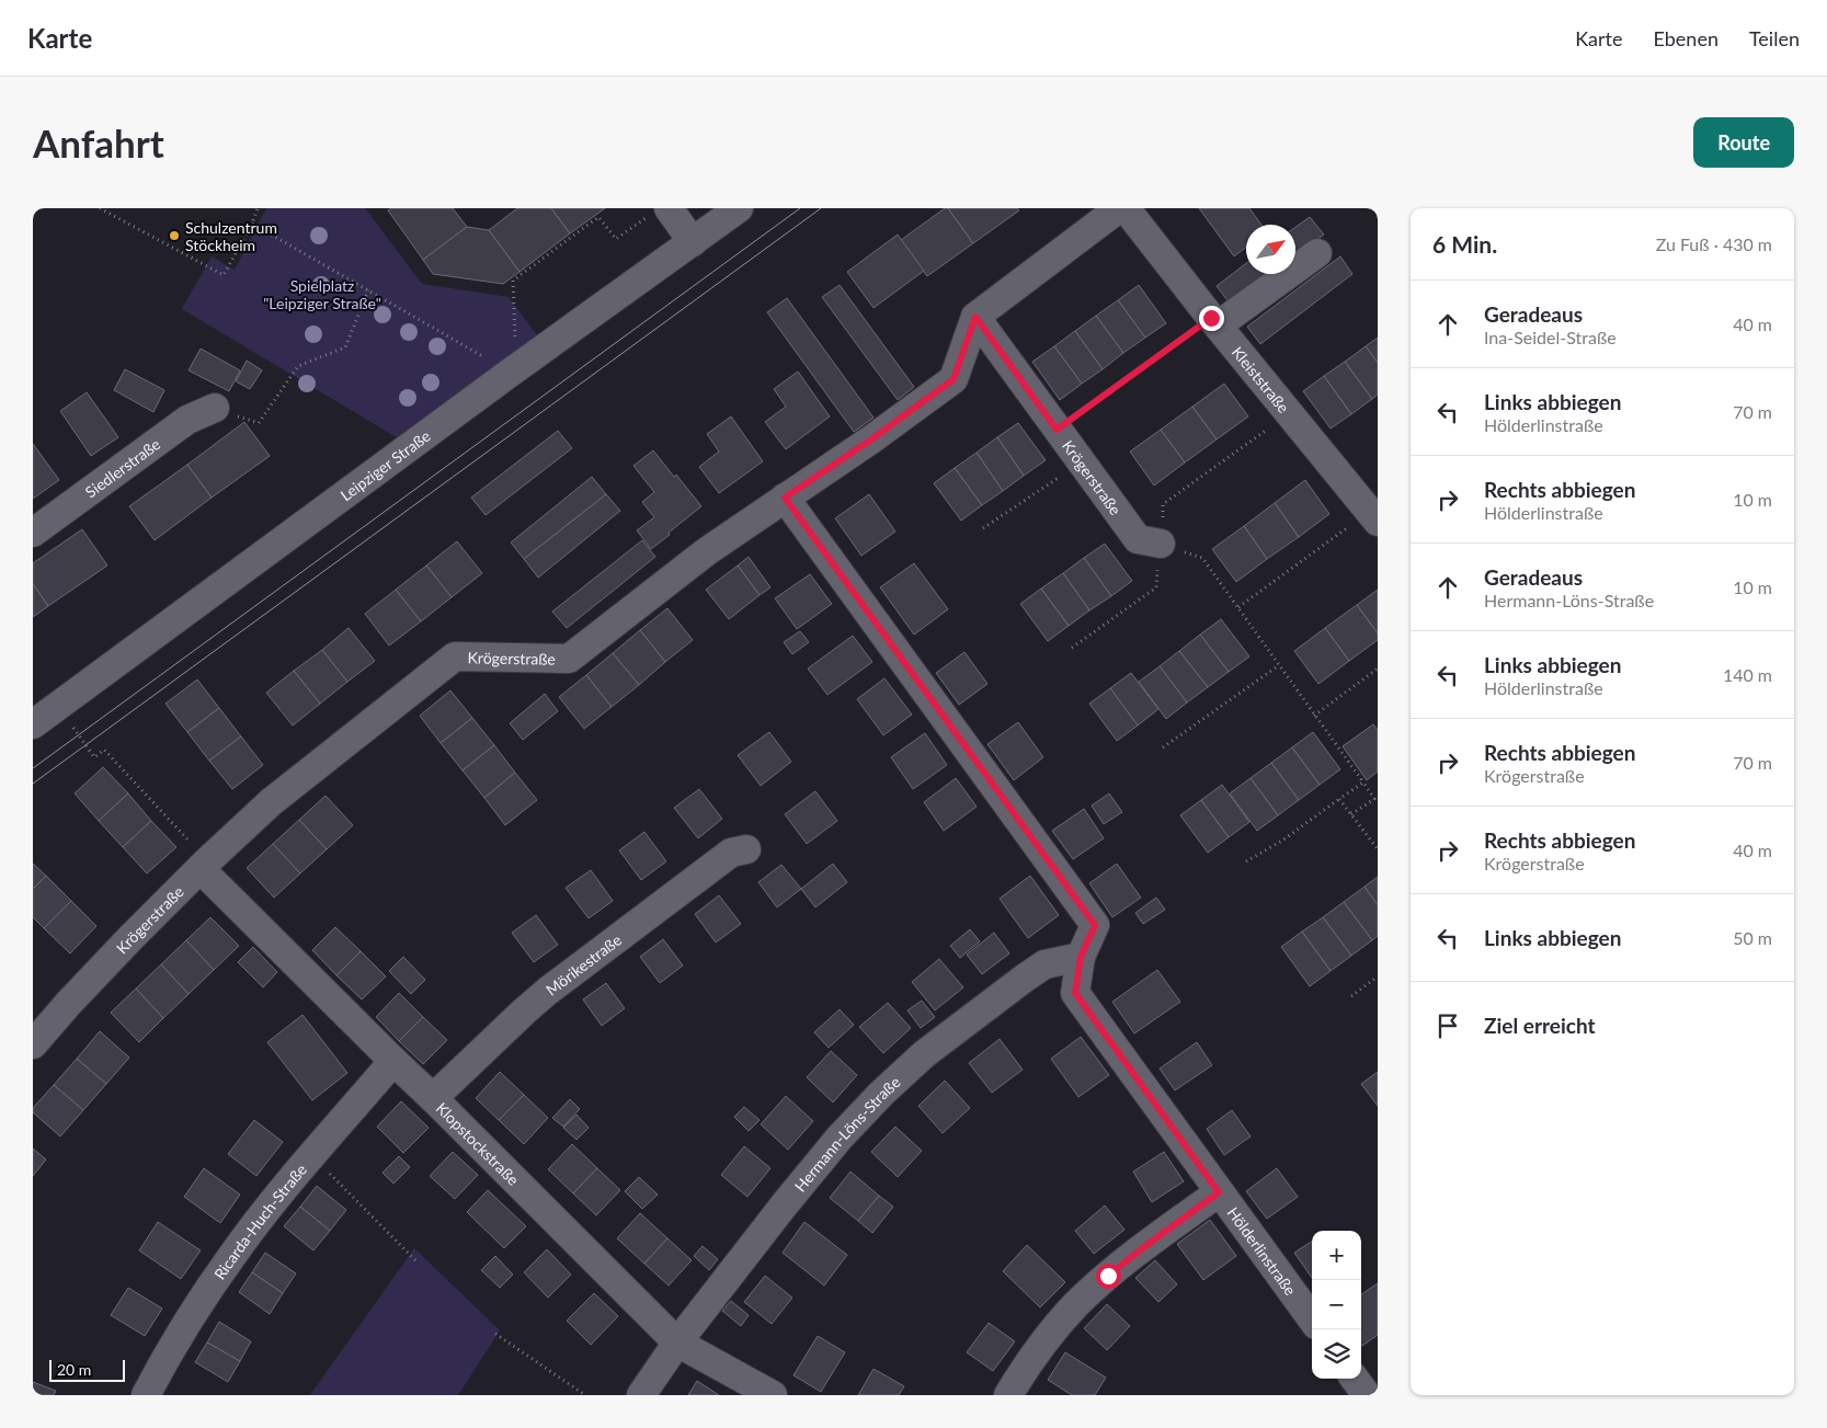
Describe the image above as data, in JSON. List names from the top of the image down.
{
  "streets": {
    "street": [
      "Kleiststraße",
      "Leipziger Straße",
      "Siedlerstraße",
      "Krögerstraße",
      "Mörikestraße",
      "Hermann-Löns-Straße",
      "Klopstockstraße",
      "Ricarda-Huch-Straße",
      "Hölderlinstraße"
    ]
  },
  "crossings": [
    ["Krögerstraße", "Klopstockstraße"],
    ["Mörikestraße", "Klopstockstraße"],
    ["Hermann-Löns-Straße", "Klopstockstraße"],
    ["Hermann-Löns-Straße", "Hölderlinstraße"],
    ["Klopstockstraße", "Ricarda-Huch-Straße"]
  ],
  "parks": ["Spielplatz \"Leipziger Straße\""],
  "places": ["Schulzentrum Stöckheim"],
  "scale_bar": "20 m",
  "north": "top right",
  "page": {
    "header": "Karte",
    "nav": ["Karte", "Ebenen", "Teilen"],
    "buttons": "Route",
    "title": "Anfahrt",
    "heading": ["6 Min.", "Zu Fuß · 430 m"],
    "list": [
      ["Geradeaus", "Ina-Seidel-Straße", "40 m"],
      ["Links abbiegen", "Hölderlinstraße", "70 m"],
      ["Rechts abbiegen", "Hölderlinstraße", "10 m"],
      ["Geradeaus", "Hermann-Löns-Straße", "10 m"],
      ["Links abbiegen", "Hölderlinstraße", "140 m"],
      ["Rechts abbiegen", "Krögerstraße", "70 m"],
      ["Rechts abbiegen", "Krögerstraße", "40 m"],
      ["Links abbiegen", "50 m"],
      "Ziel erreicht"
    ],
    "map_buttons": ["+", "−"],
    "scale": "20 m"
  }
}
